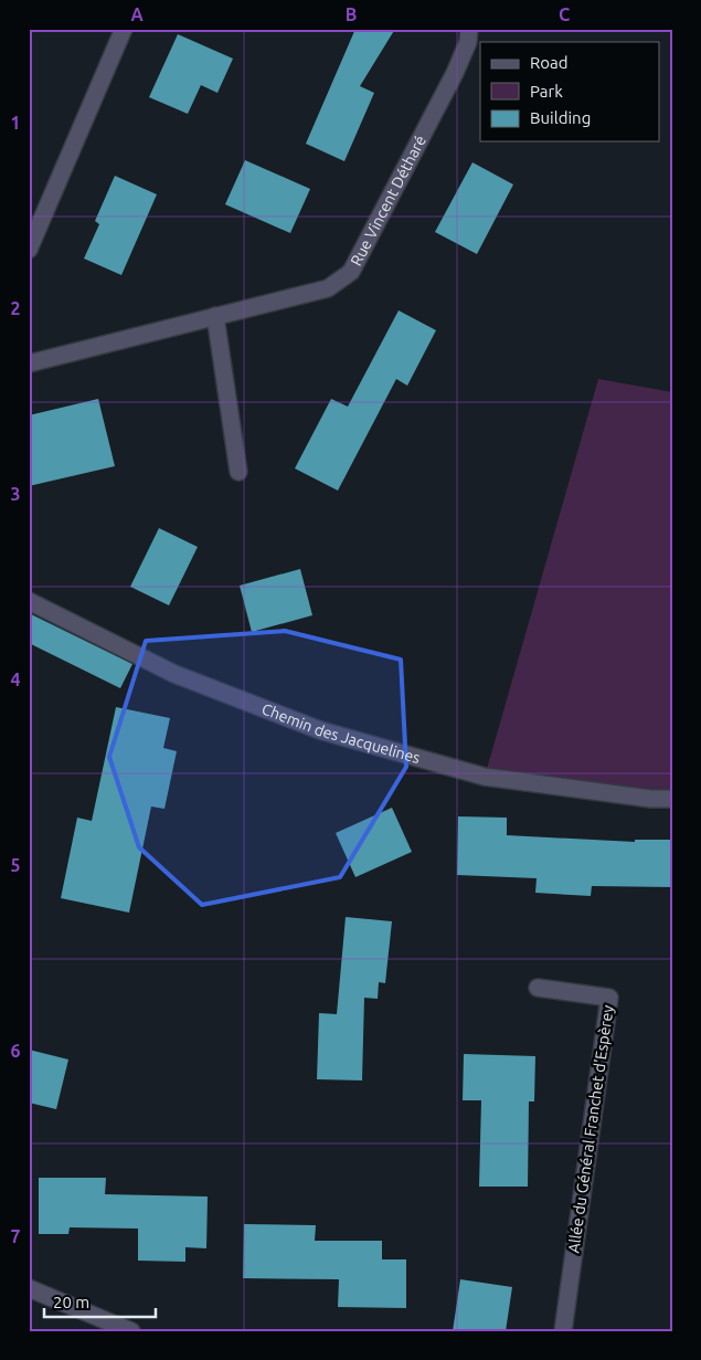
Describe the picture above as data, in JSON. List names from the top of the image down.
{
  "streets": {
    "street": ["Rue Vincent Détharé", "Chemin des Jacquelines", "Allée du Général Franchet d'Espèrey"]
  },
  "legend": ["Road", "Park", "Building"],
  "scale_bar": "20 m",
  "grid": {
    "columns": ["A", "B", "C"],
    "rows": [
      "1",
      "2",
      "3",
      "4",
      "5",
      "6",
      "7"
    ]
  }
}
